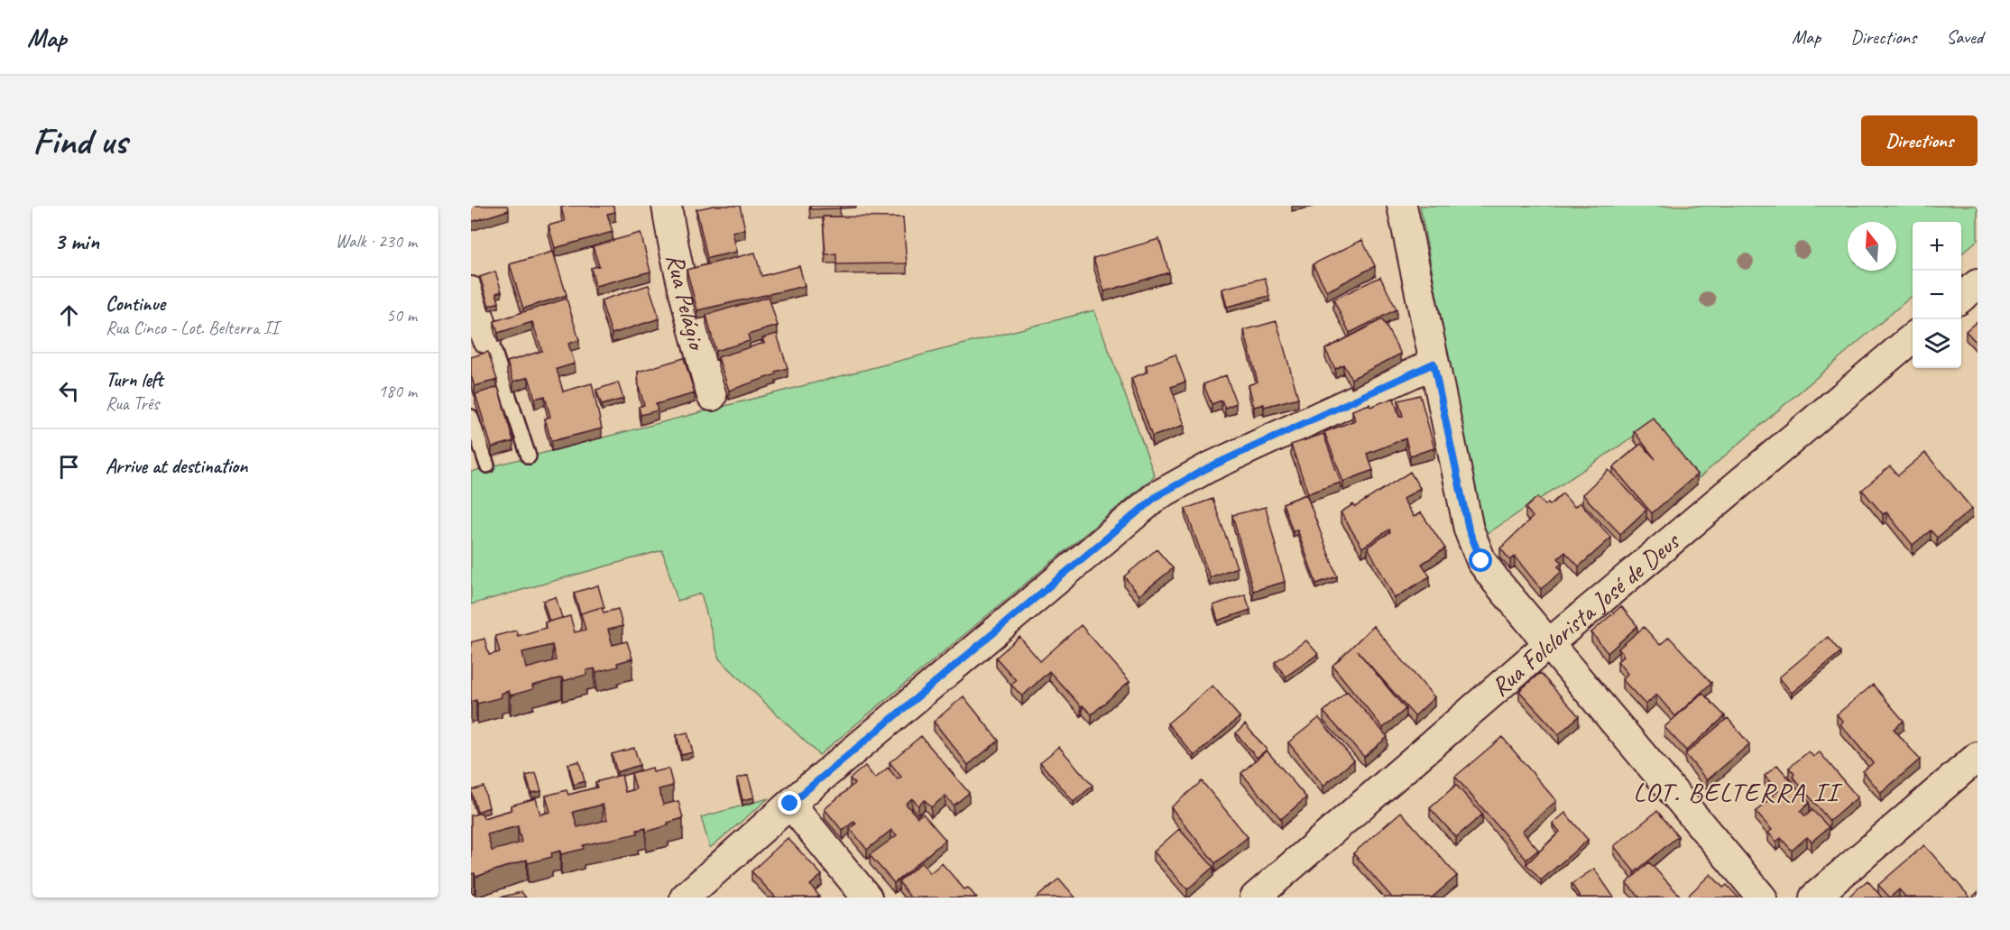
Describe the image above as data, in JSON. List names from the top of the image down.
{
  "streets": {
    "street": ["Rua Pelágio", "Rua Folclorista José de Deus"]
  },
  "districts": ["LOT. BELTERRA II"],
  "north": "top",
  "page": {
    "header": "Map",
    "nav": ["Map", "Directions", "Saved"],
    "buttons": "Directions",
    "title": "Find us",
    "heading": ["3 min", "Walk · 230 m"],
    "map_buttons": ["+", "−"],
    "list": [
      ["Continue", "Rua Cinco - Lot. Belterra II", "50 m"],
      ["Turn left", "Rua Três", "180 m"],
      "Arrive at destination"
    ]
  }
}
